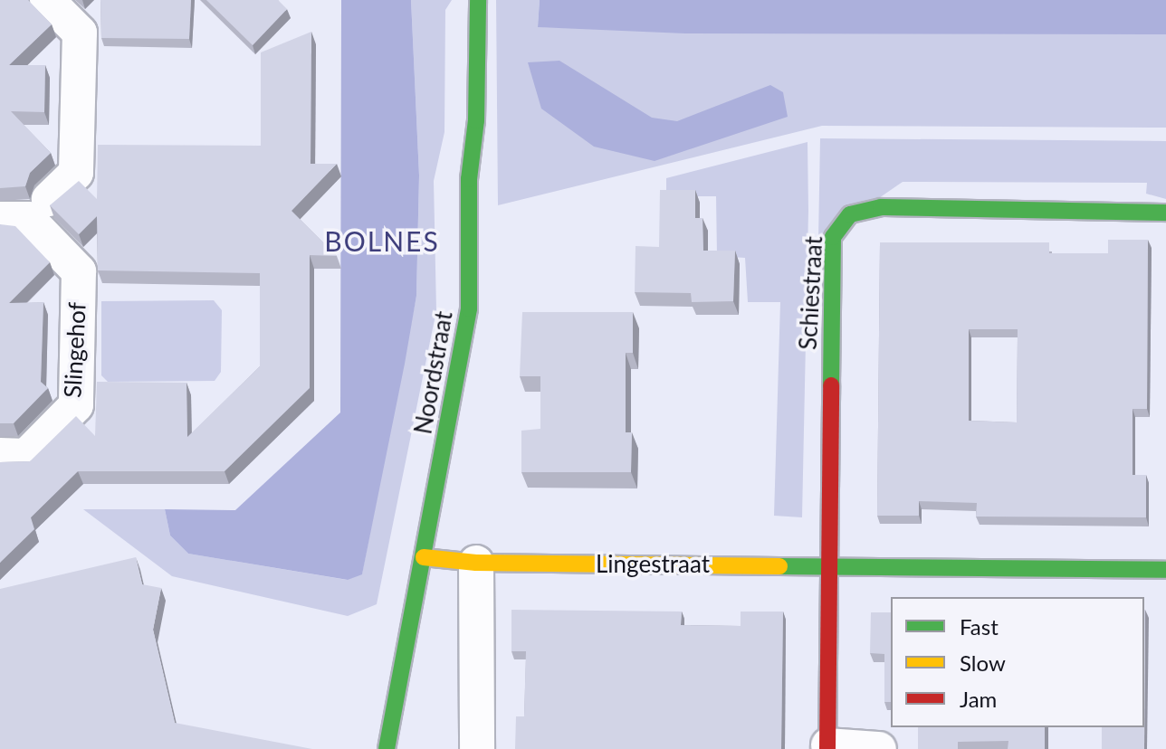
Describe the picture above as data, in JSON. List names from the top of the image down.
{
  "streets": {
    "street": [
      "Schiestraat",
      "Slingehof",
      "Noordstraat",
      "Lingestraat"
    ]
  },
  "crossings": [
    ["Schiestraat", "Lingestraat"],
    ["Noordstraat", "Lingestraat"]
  ],
  "districts": ["BOLNES"],
  "legend": ["Fast", "Slow", "Jam"]
}
